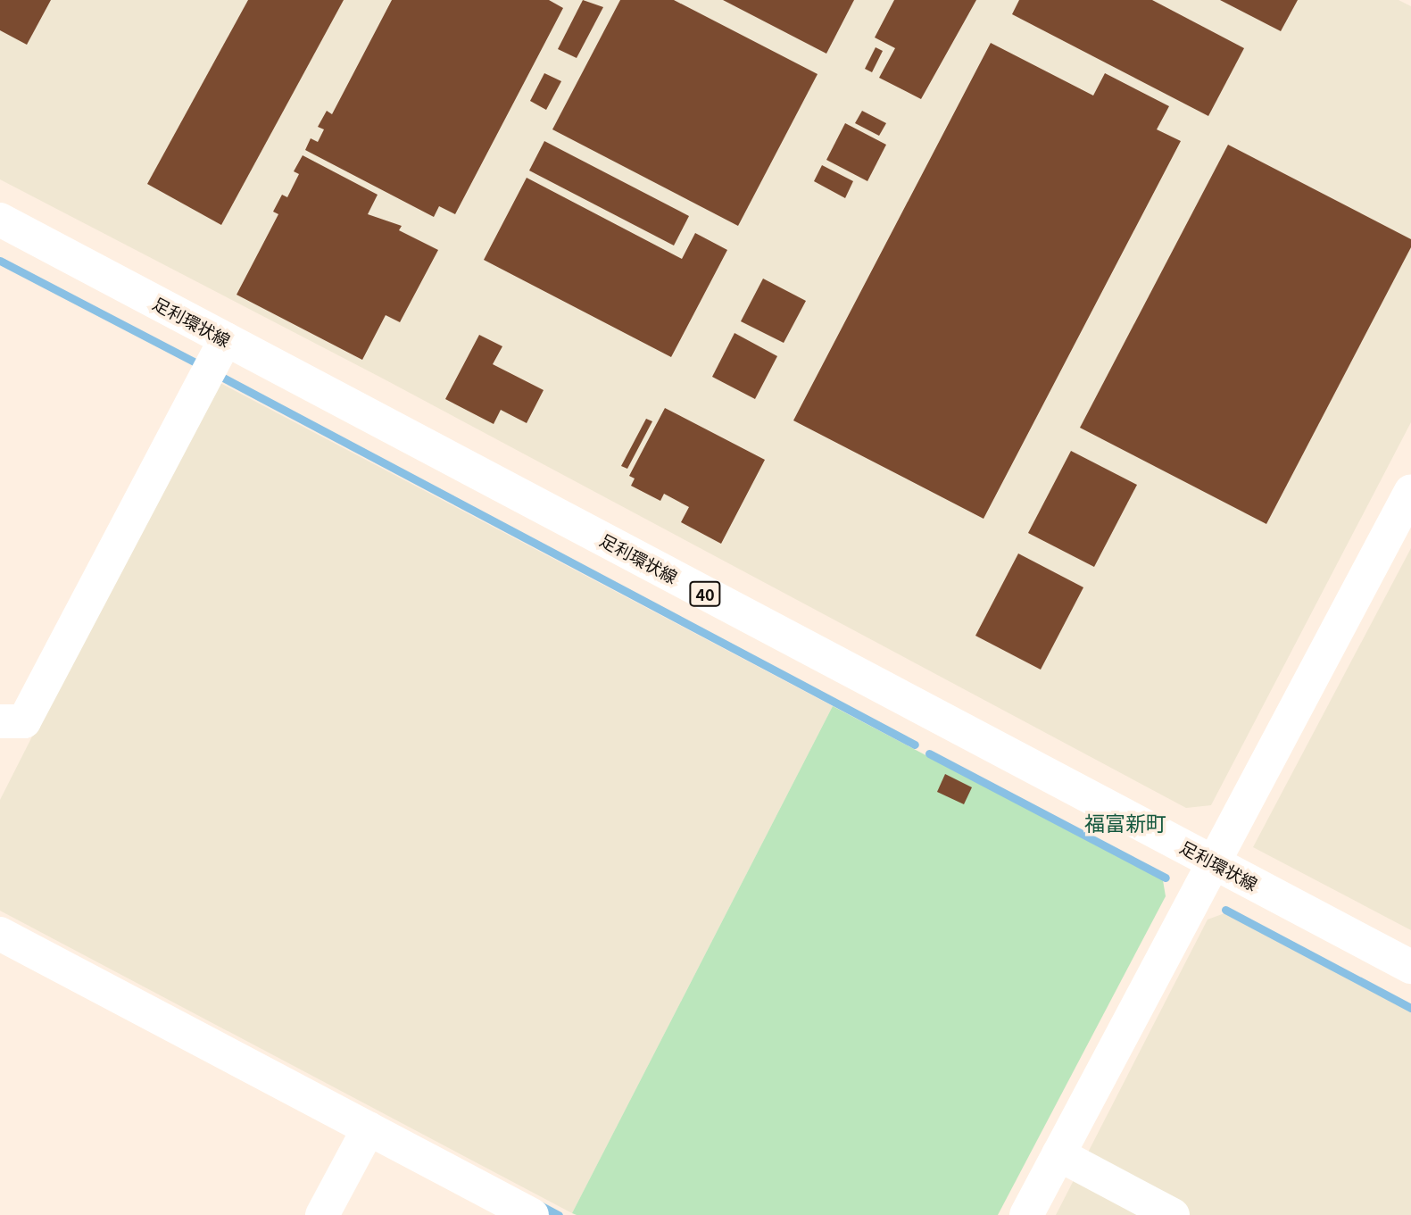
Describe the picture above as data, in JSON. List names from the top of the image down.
{
  "streets": {
    "street": ["足利環状線", "40"]
  },
  "districts": ["福富新町"]
}
